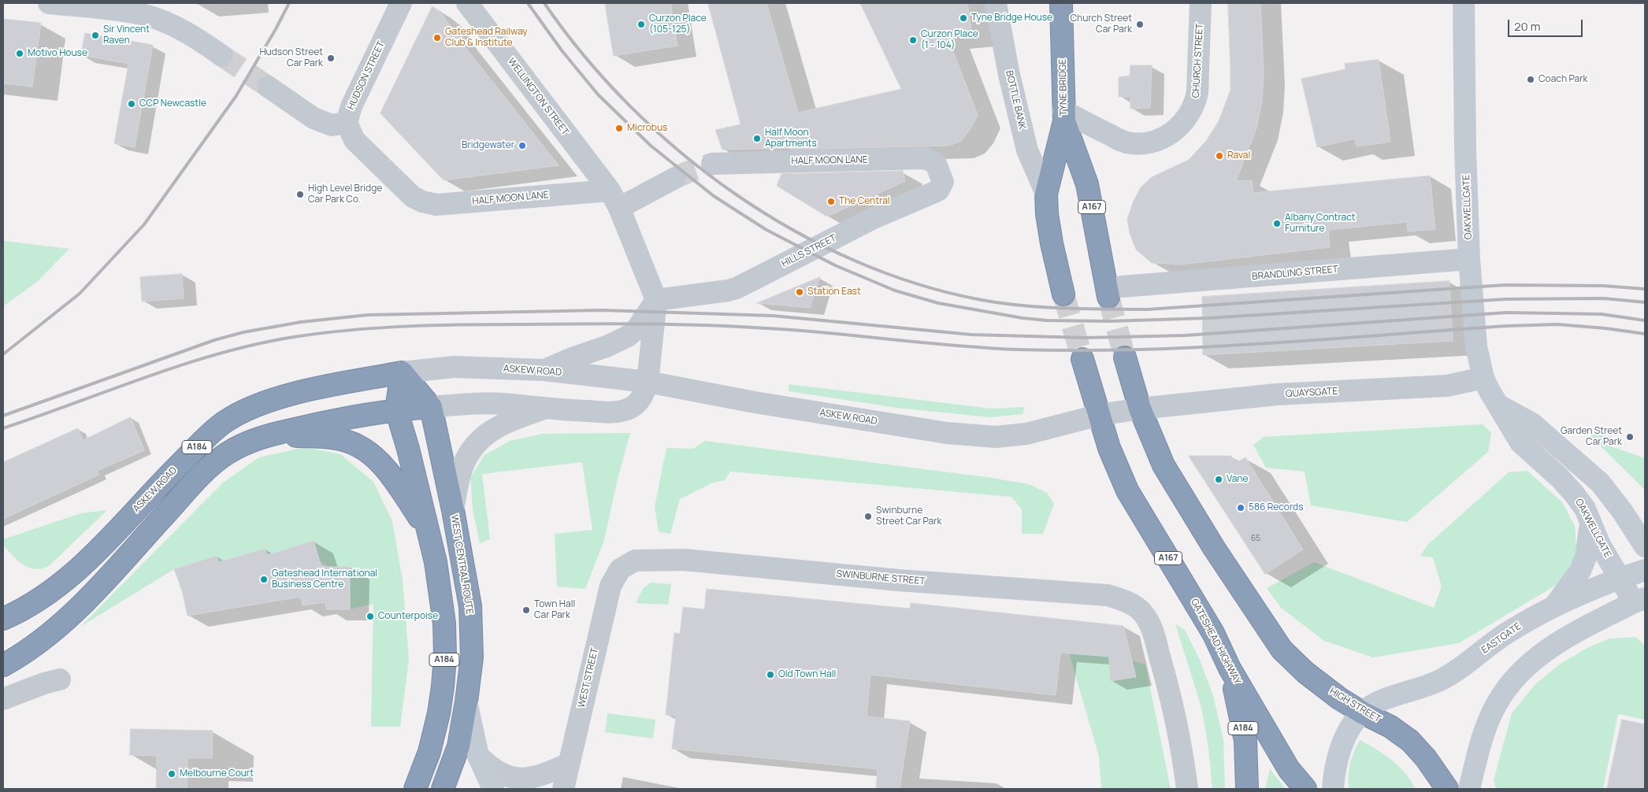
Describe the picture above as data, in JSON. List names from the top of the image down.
{
  "streets": {
    "highway": [
      "TYNE BRIDGE",
      "A167",
      "ASKEW ROAD",
      "A184",
      "WEST CENTRAL ROUTE",
      "GATESHEAD HIGHWAY",
      "HIGH STREET"
    ],
    "street": [
      "CHURCH STREET",
      "HUDSON STREET",
      "WELLINGTON STREET",
      "BOTTLE BANK",
      "HALF MOON LANE",
      "OAKWELLGATE",
      "HILLS STREET",
      "BRANDLING STREET",
      "QUAYSGATE",
      "SWINBURNE STREET",
      "EASTGATE",
      "WEST STREET"
    ]
  },
  "crossings": [
    ["CHURCH STREET", "TYNE BRIDGE"],
    ["CHURCH STREET", "A167"],
    ["HUDSON STREET", "HALF MOON LANE"],
    ["TYNE BRIDGE", "BOTTLE BANK"],
    ["TYNE BRIDGE", "A167"],
    ["WELLINGTON STREET", "HALF MOON LANE"],
    ["WELLINGTON STREET", "HILLS STREET"],
    ["BOTTLE BANK", "A167"],
    ["HALF MOON LANE", "HILLS STREET"],
    ["A167", "BRANDLING STREET"],
    ["OAKWELLGATE", "BRANDLING STREET"],
    ["OAKWELLGATE", "QUAYSGATE"],
    ["OAKWELLGATE", "EASTGATE"],
    ["ASKEW ROAD", "QUAYSGATE"],
    ["ASKEW ROAD", "A184"],
    ["ASKEW ROAD", "WEST CENTRAL ROUTE"],
    ["ASKEW ROAD", "GATESHEAD HIGHWAY"],
    ["ASKEW ROAD", "HIGH STREET"],
    ["QUAYSGATE", "HIGH STREET"],
    ["A184", "WEST CENTRAL ROUTE"],
    ["A184", "GATESHEAD HIGHWAY"],
    ["SWINBURNE STREET", "WEST STREET"],
    ["EASTGATE", "HIGH STREET"]
  ],
  "places": [
    "Tyne Bridge House",
    "Curzon Place (105-125)",
    "Church Street Car Park",
    "Sir Vincent Raven",
    "Gateshead Railway Club & Institute",
    "Curzon Place (1 - 104)",
    "Motivo House",
    "Hudson Street Car Park",
    "Coach Park",
    "CCP Newcastle",
    "Microbus",
    "Half Moon Apartments",
    "Bridgewater",
    "Raval",
    "High Level Bridge Car Park Co.",
    "The Central",
    "Albany Contract Furniture",
    "Station East",
    "Garden Street Car Park",
    "Vane",
    "586 Records",
    "Swinburne Street Car Park",
    "Gateshead International Business Centre",
    "Town Hall Car Park",
    "Counterpoise",
    "Old Town Hall",
    "Melbourne Court"
  ],
  "house_numbers": ["65"],
  "scale_bar": "20 m"
}
